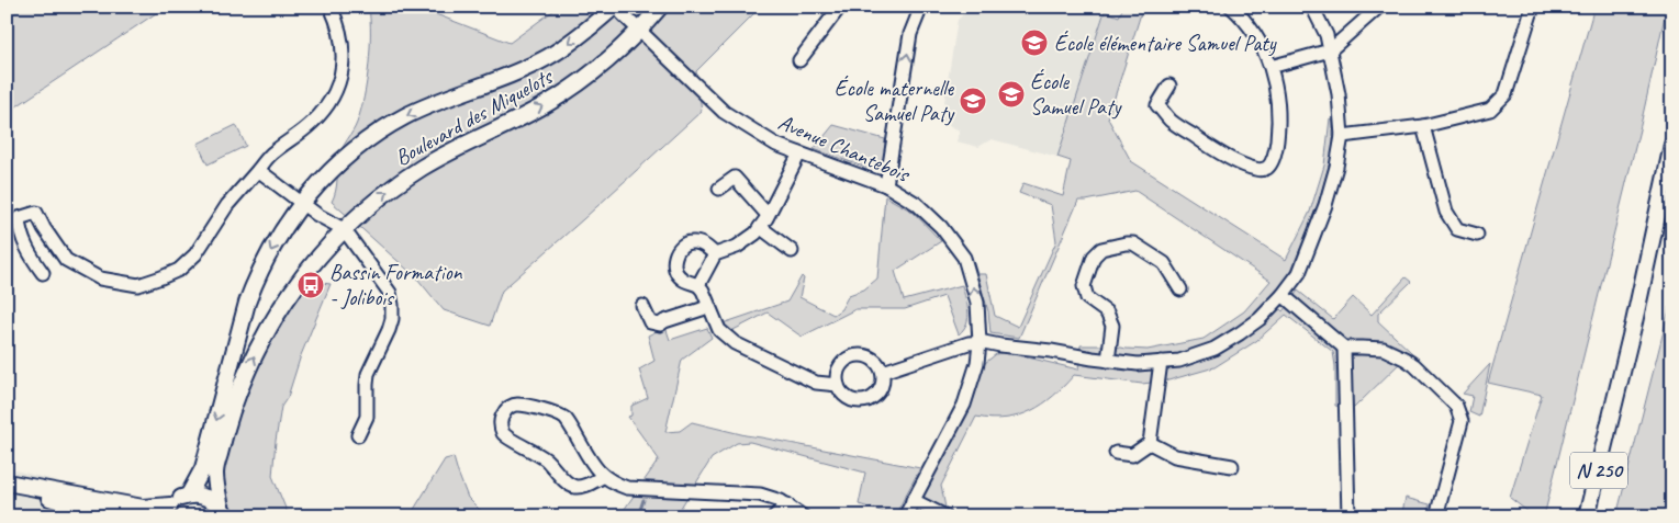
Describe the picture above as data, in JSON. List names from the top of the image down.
{
  "streets": {
    "main road": ["Boulevard des Miquelots", "N 250"],
    "street": ["Avenue Chantebois"]
  },
  "crossings": [
    ["Boulevard des Miquelots", "Avenue Chantebois"]
  ],
  "places": {
    "school or university": ["École élémentaire Samuel Paty", "École Samuel Paty", "École maternelle Samuel Paty"],
    "bus stop": ["Bassin Formation - Jolibois"]
  }
}
